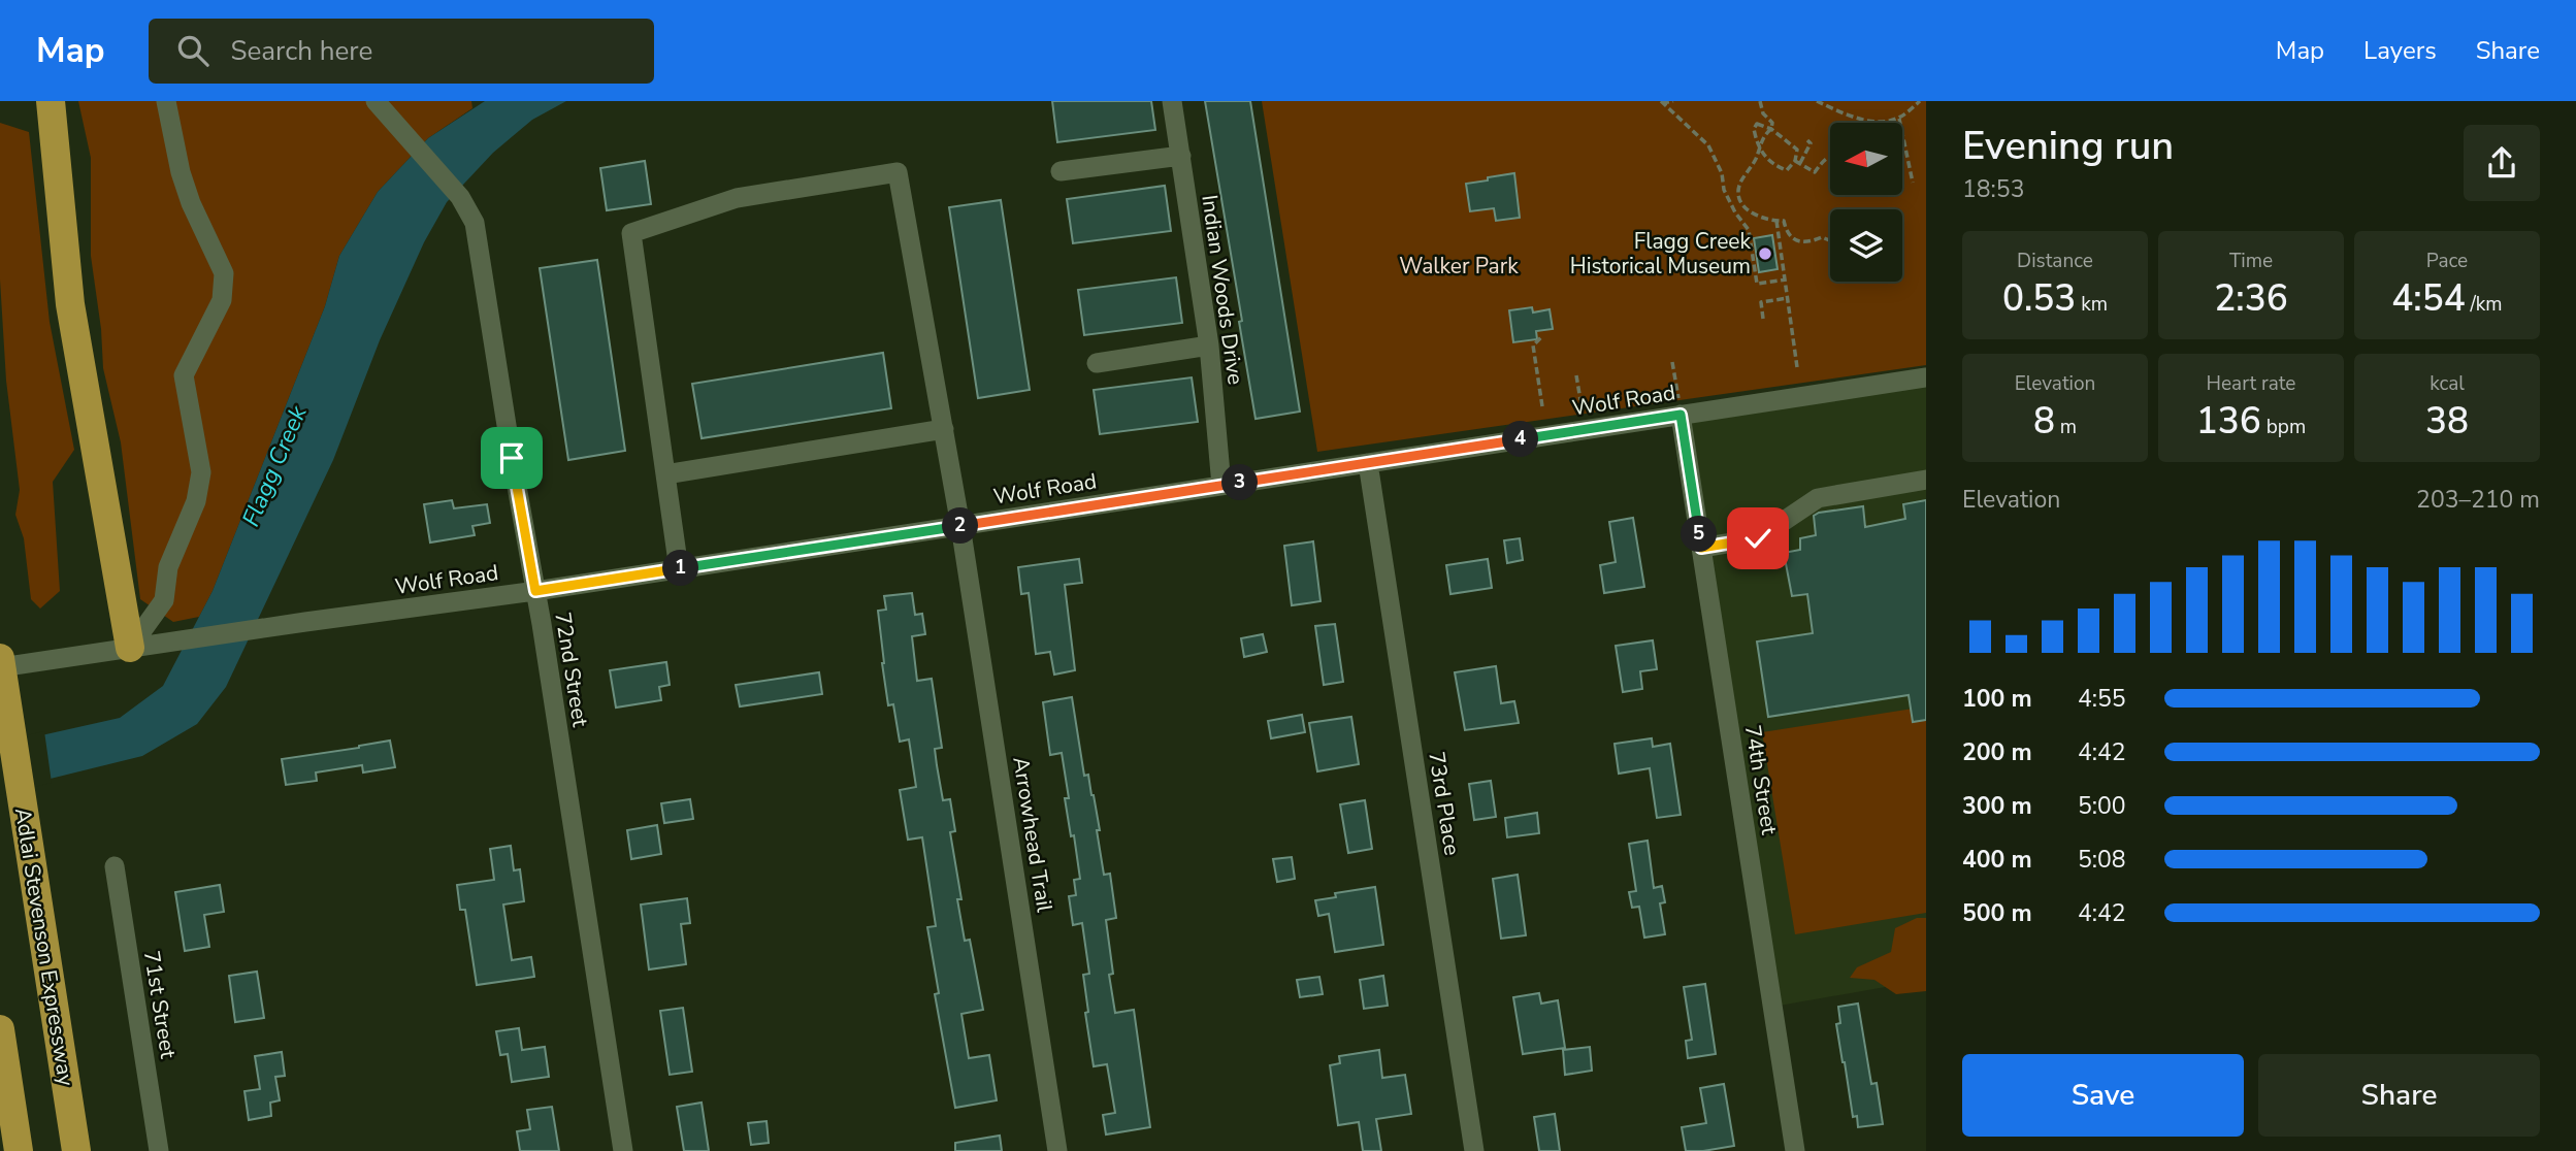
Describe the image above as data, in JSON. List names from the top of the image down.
{
  "streets": {
    "highway": ["Adlai Stevenson Expressway"],
    "street": [
      "Indian Woods Drive",
      "Wolf Road",
      "72nd Street",
      "74th Street",
      "73rd Place",
      "Arrowhead Trail",
      "71st Street"
    ]
  },
  "crossings": [
    ["Indian Woods Drive", "Wolf Road"],
    ["Wolf Road", "72nd Street"],
    ["Wolf Road", "74th Street"],
    ["Wolf Road", "73rd Place"],
    ["Wolf Road", "Arrowhead Trail"]
  ],
  "water": ["Flagg Creek"],
  "parks": ["Walker Park"],
  "places": ["Flagg Creek Historical Museum"],
  "north": "left",
  "page": {
    "header": "Map",
    "search": "Search here",
    "nav": ["Map", "Layers", "Share"],
    "heading": ["Evening run", "18:53"],
    "stats": [
      ["Distance", "0.53 km"],
      ["Time", "2:36"],
      ["Pace", "4:54 /km"],
      ["Elevation", "8 m"],
      ["Heart rate", "136 bpm"],
      ["kcal", "38"]
    ],
    "pins": [
      "4",
      "3",
      "2",
      "5",
      "1"
    ],
    "chart": ["Elevation", "203–210 m"],
    "list": [
      {
        "name": "100 m",
        "note": "4:55"
      },
      {
        "name": "200 m",
        "note": "4:42"
      },
      {
        "name": "300 m",
        "note": "5:00"
      },
      {
        "name": "400 m",
        "note": "5:08"
      },
      {
        "name": "500 m",
        "note": "4:42"
      }
    ],
    "buttons": ["Save", "Share"]
  }
}
